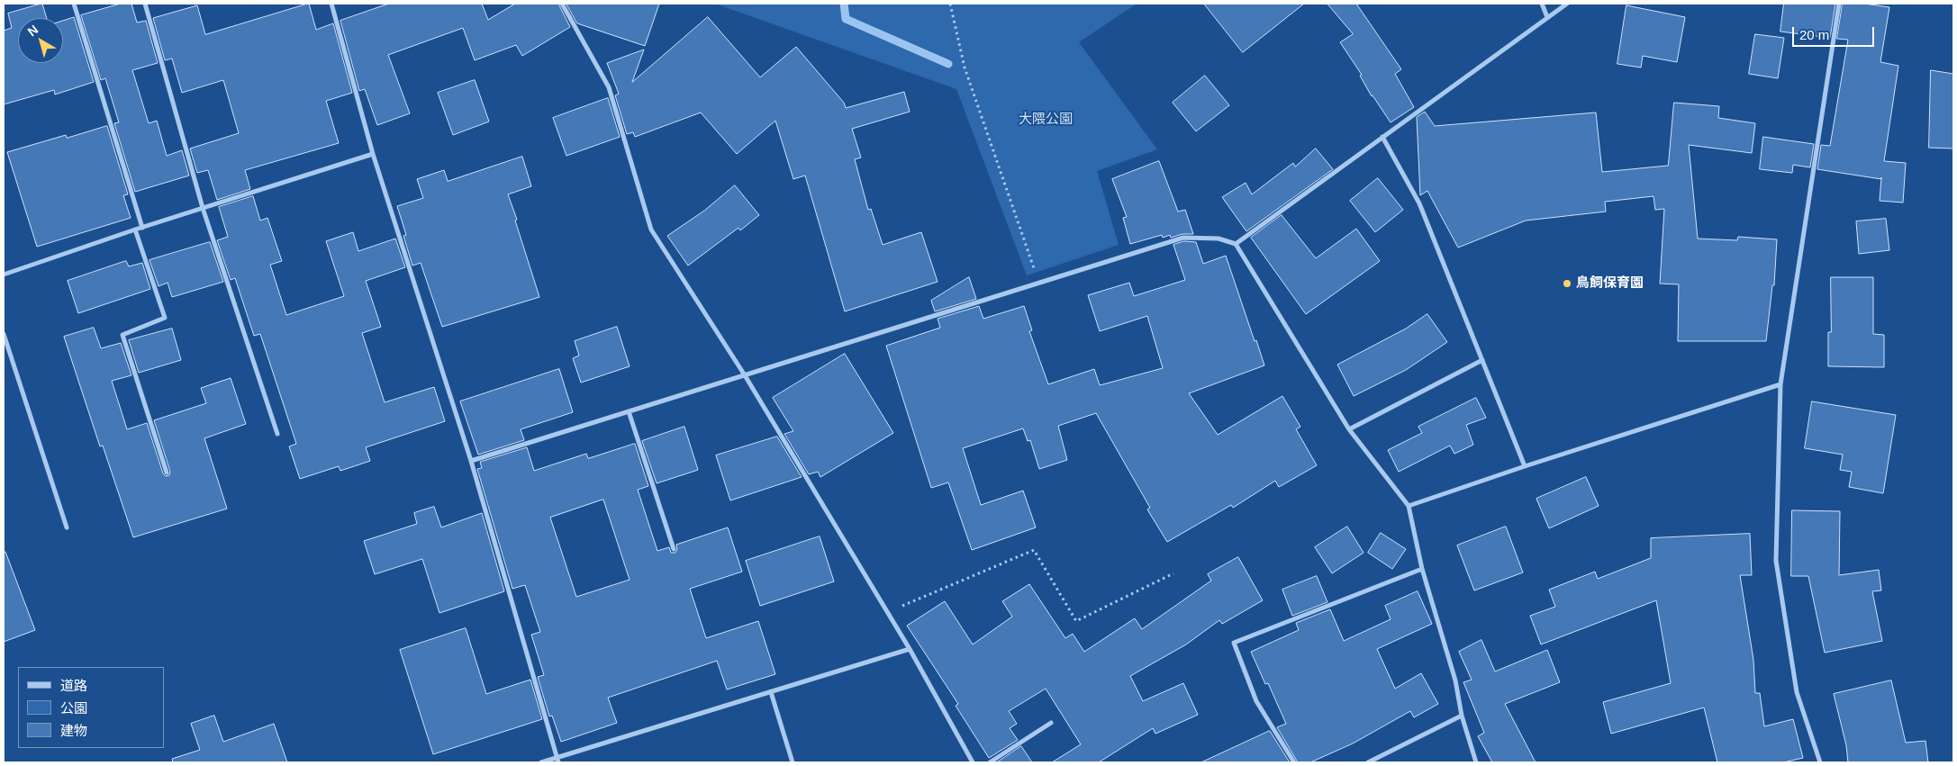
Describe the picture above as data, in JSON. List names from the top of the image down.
{
  "parks": ["大隈公園"],
  "places": ["鳥飼保育園"],
  "legend": ["道路", "公園", "建物"],
  "scale_bar": "20 m",
  "north": "top left"
}
